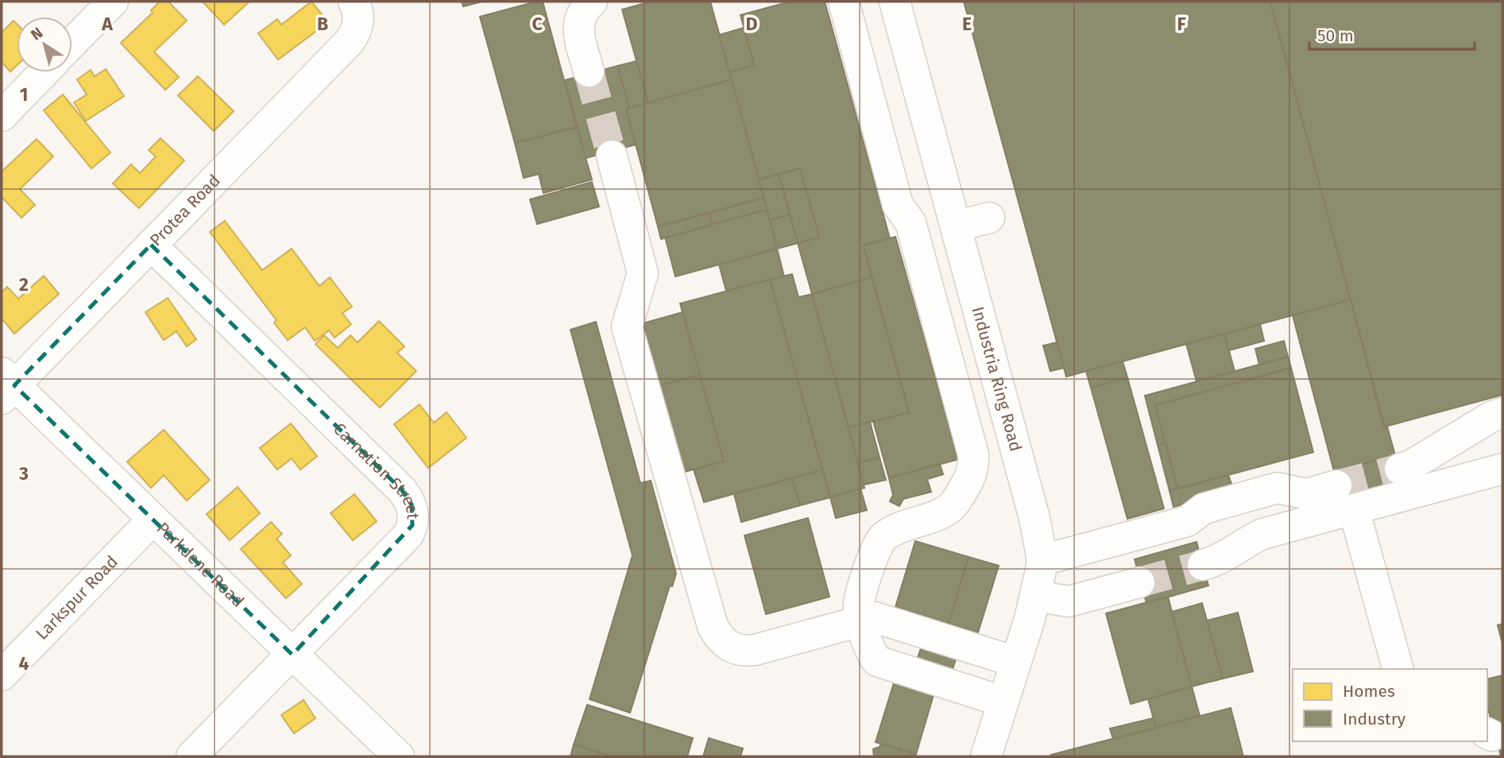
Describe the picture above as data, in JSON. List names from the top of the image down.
{
  "streets": {
    "street": [
      "Protea Road",
      "Industria Ring Road",
      "Carnation Street",
      "Parkdene Road",
      "Larkspur Road"
    ]
  },
  "crossings": [
    ["Protea Road", "Carnation Street"],
    ["Protea Road", "Parkdene Road"],
    ["Carnation Street", "Parkdene Road"],
    ["Parkdene Road", "Larkspur Road"]
  ],
  "legend": ["Homes", "Industry"],
  "scale_bar": "50 m",
  "north": "top left",
  "grid": {
    "columns": [
      "A",
      "B",
      "C",
      "D",
      "E",
      "F"
    ],
    "rows": [
      "1",
      "2",
      "3",
      "4"
    ]
  }
}
